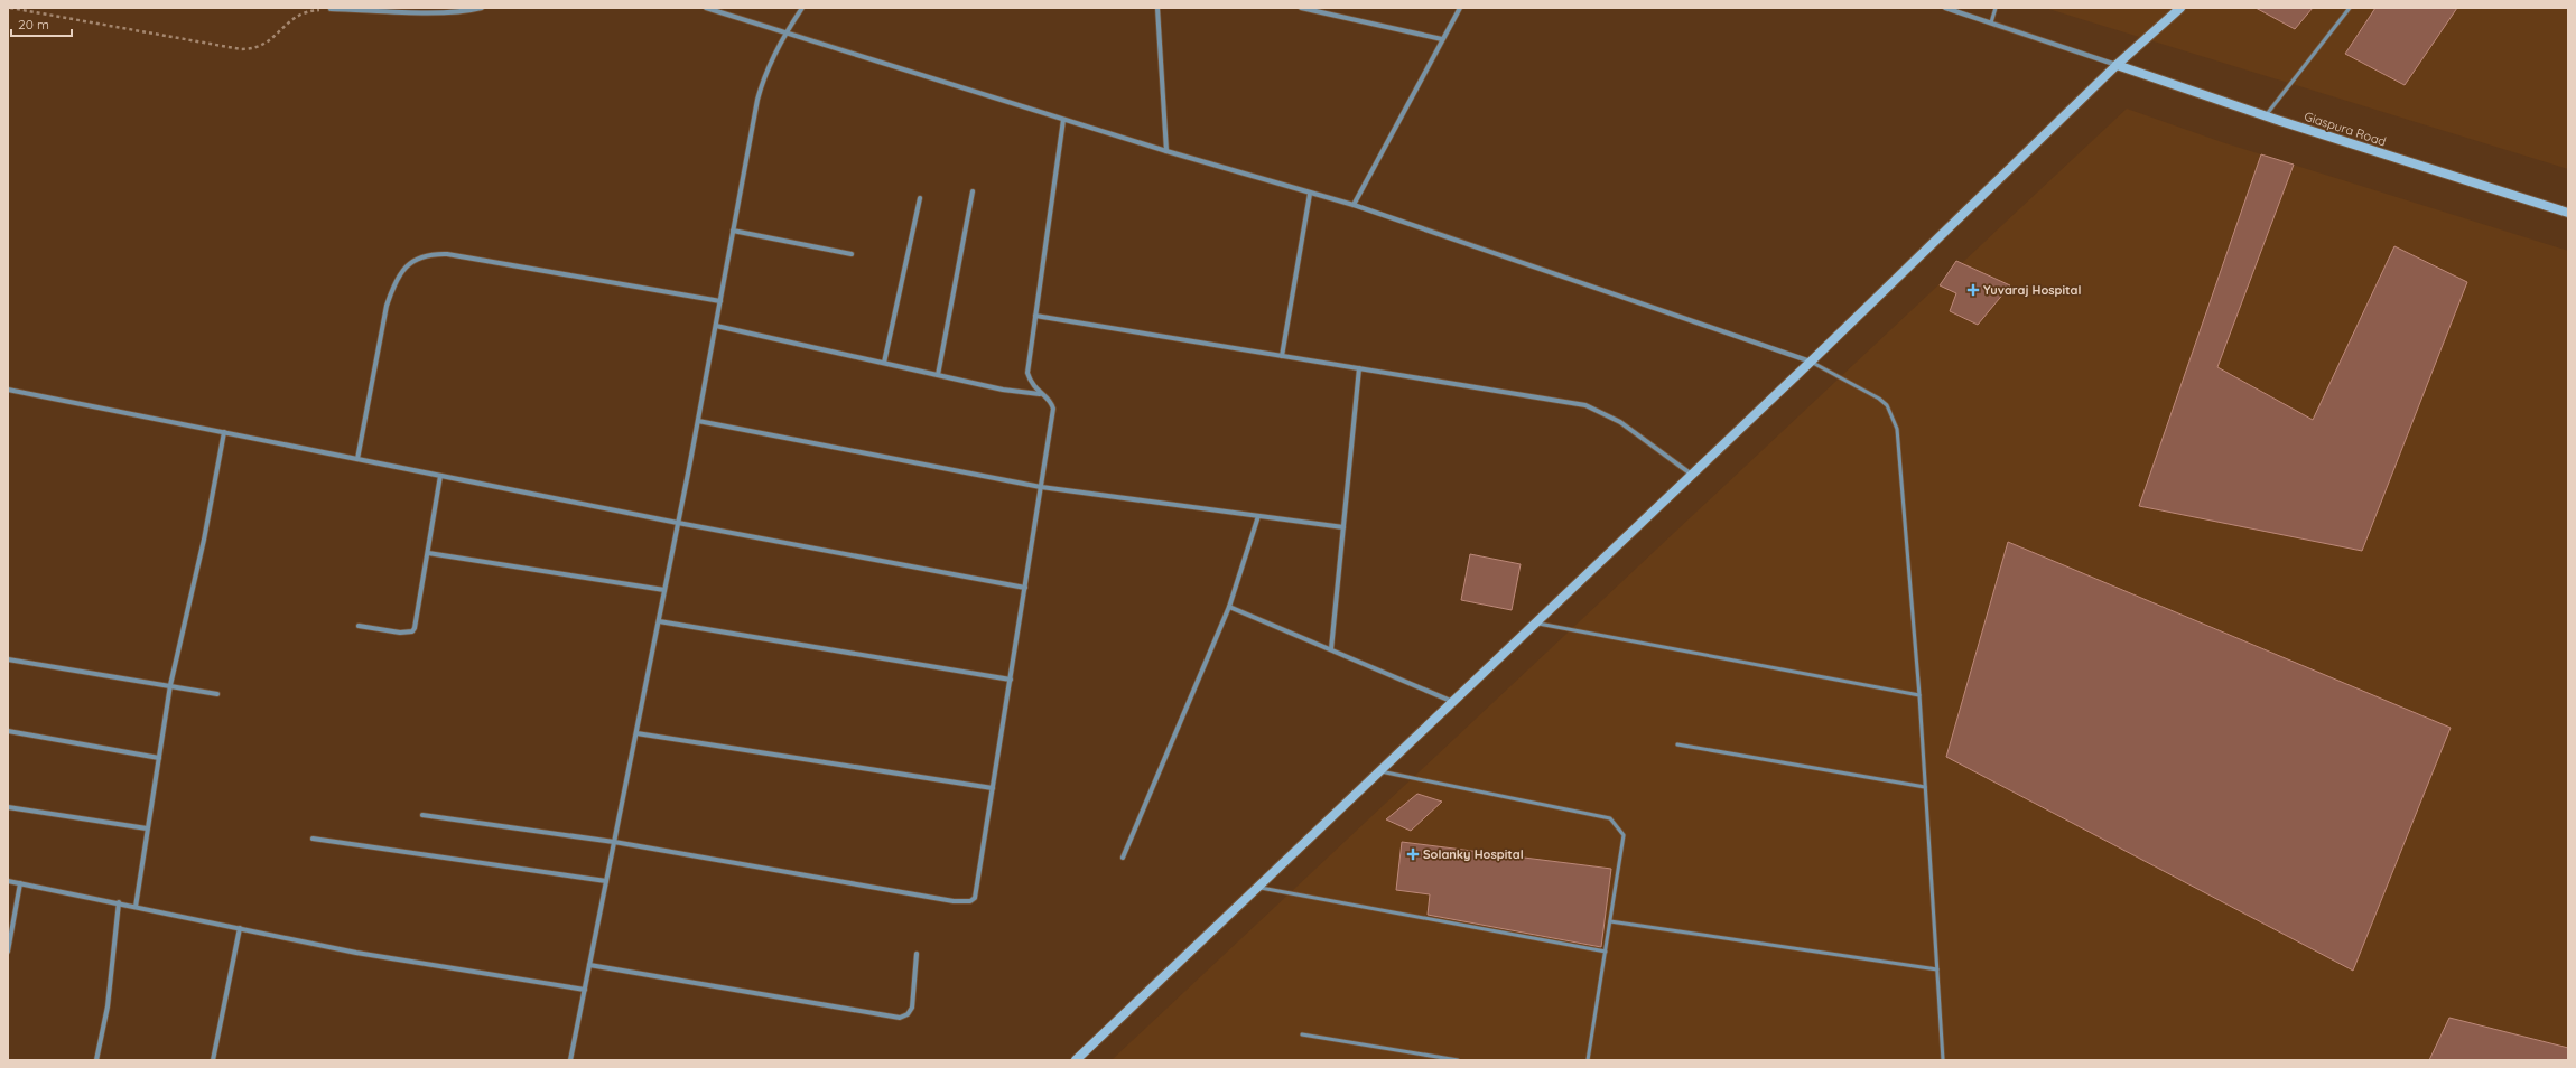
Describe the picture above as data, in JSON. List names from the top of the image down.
{
  "streets": {
    "street": ["Giaspura Road"]
  },
  "places": {
    "health": ["Yuvaraj Hospital", "Solanky Hospital"]
  },
  "scale_bar": "20 m"
}
